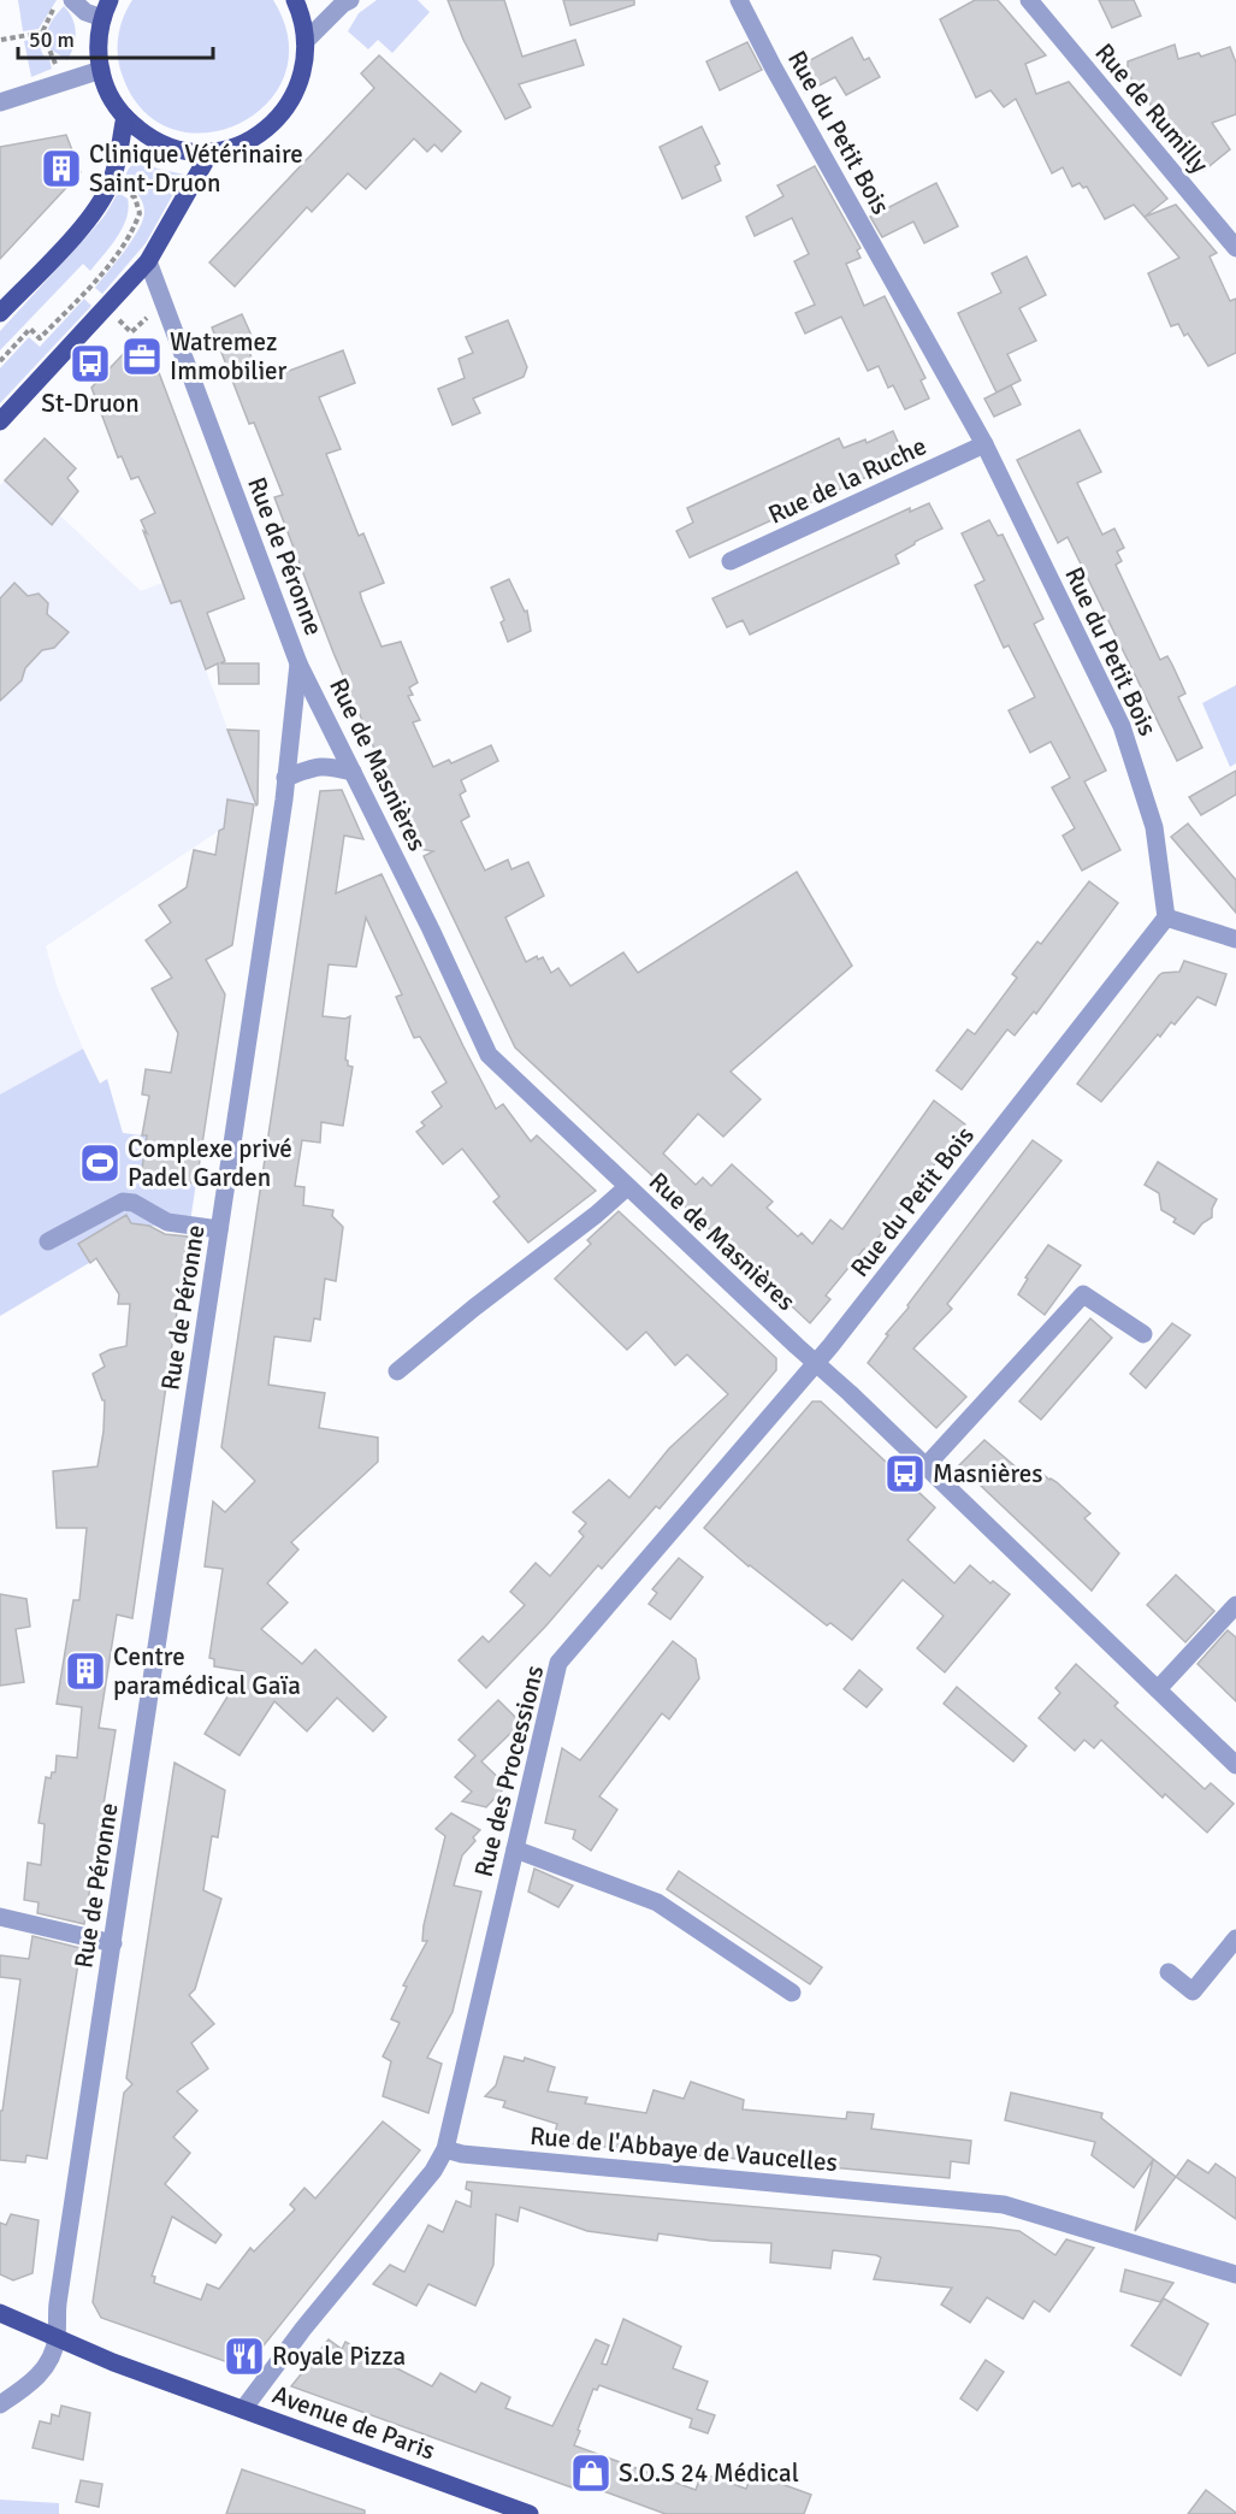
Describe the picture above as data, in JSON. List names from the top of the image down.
{
  "streets": {
    "main road": ["Avenue de Paris"],
    "street": [
      "Rue de Rumilly",
      "Rue du Petit Bois",
      "Rue de la Ruche",
      "Rue de Péronne",
      "Rue de Masnières",
      "Rue des Processions",
      "Rue de l'Abbaye de Vaucelles"
    ]
  },
  "crossings": [
    ["Rue du Petit Bois", "Rue de la Ruche"],
    ["Rue du Petit Bois", "Rue de Masnières"],
    ["Rue du Petit Bois", "Rue des Processions"],
    ["Rue de Péronne", "Rue de Masnières"],
    ["Rue de Péronne", "Avenue de Paris"],
    ["Rue de Masnières", "Rue des Processions"],
    ["Rue des Processions", "Rue de l'Abbaye de Vaucelles"]
  ],
  "places": {
    "building": ["Clinique Vétérinaire Saint-Druon", "Centre paramédical Gaïa"],
    "office": ["Watremez Immobilier"],
    "bus stop": ["St-Druon", "Masnières"],
    "sports": ["Complexe privé Padel Garden"],
    "restaurant": ["Royale Pizza"],
    "shop": ["S.O.S 24 Médical"]
  },
  "scale_bar": "50 m"
}
